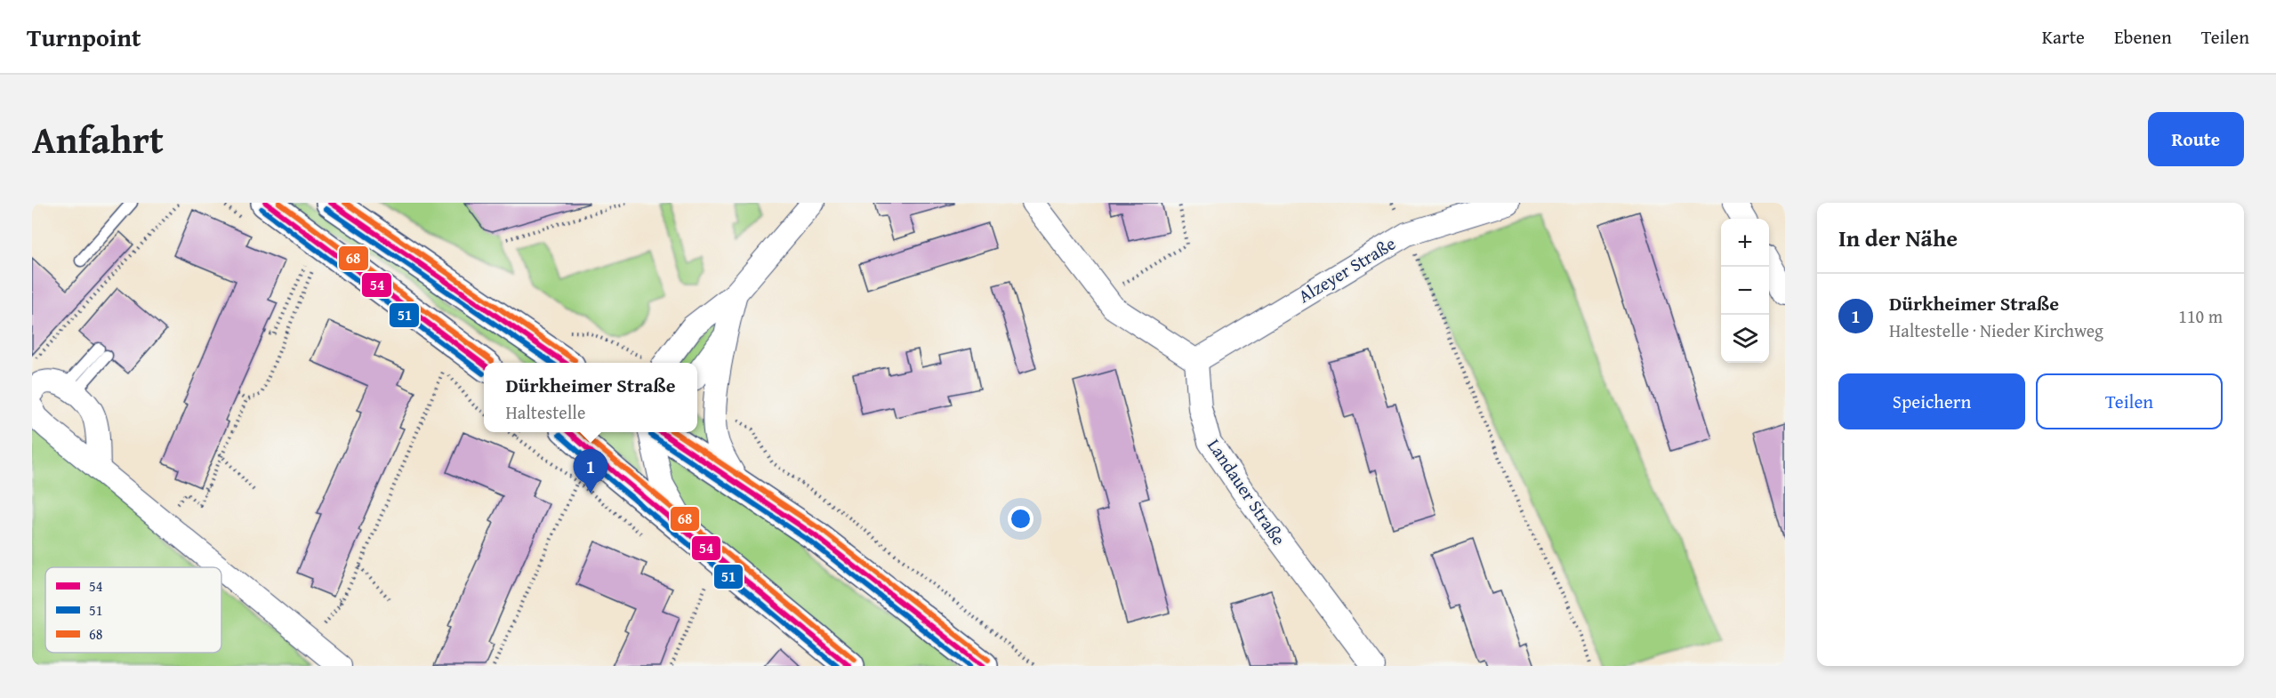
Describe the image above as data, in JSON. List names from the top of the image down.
{
  "streets": {
    "street": ["Alzeyer Straße", "Landauer Straße"]
  },
  "crossings": [
    ["Alzeyer Straße", "Landauer Straße"]
  ],
  "lines": ["transit line 54", "transit line 68", "transit line 51"],
  "legend": ["54", "51", "68"],
  "page": {
    "header": "Turnpoint",
    "nav": ["Karte", "Ebenen", "Teilen"],
    "title": "Anfahrt",
    "buttons": [
      "Route",
      ["Speichern", "Teilen"]
    ],
    "heading": "In der Nähe",
    "map_buttons": ["+", "−"],
    "list": [
      {
        "mark": "1",
        "name": "Dürkheimer Straße",
        "note": "Haltestelle · Nieder Kirchweg",
        "value": "110 m"
      }
    ],
    "popup": ["Dürkheimer Straße", "Haltestelle"],
    "pins": "1"
  }
}
